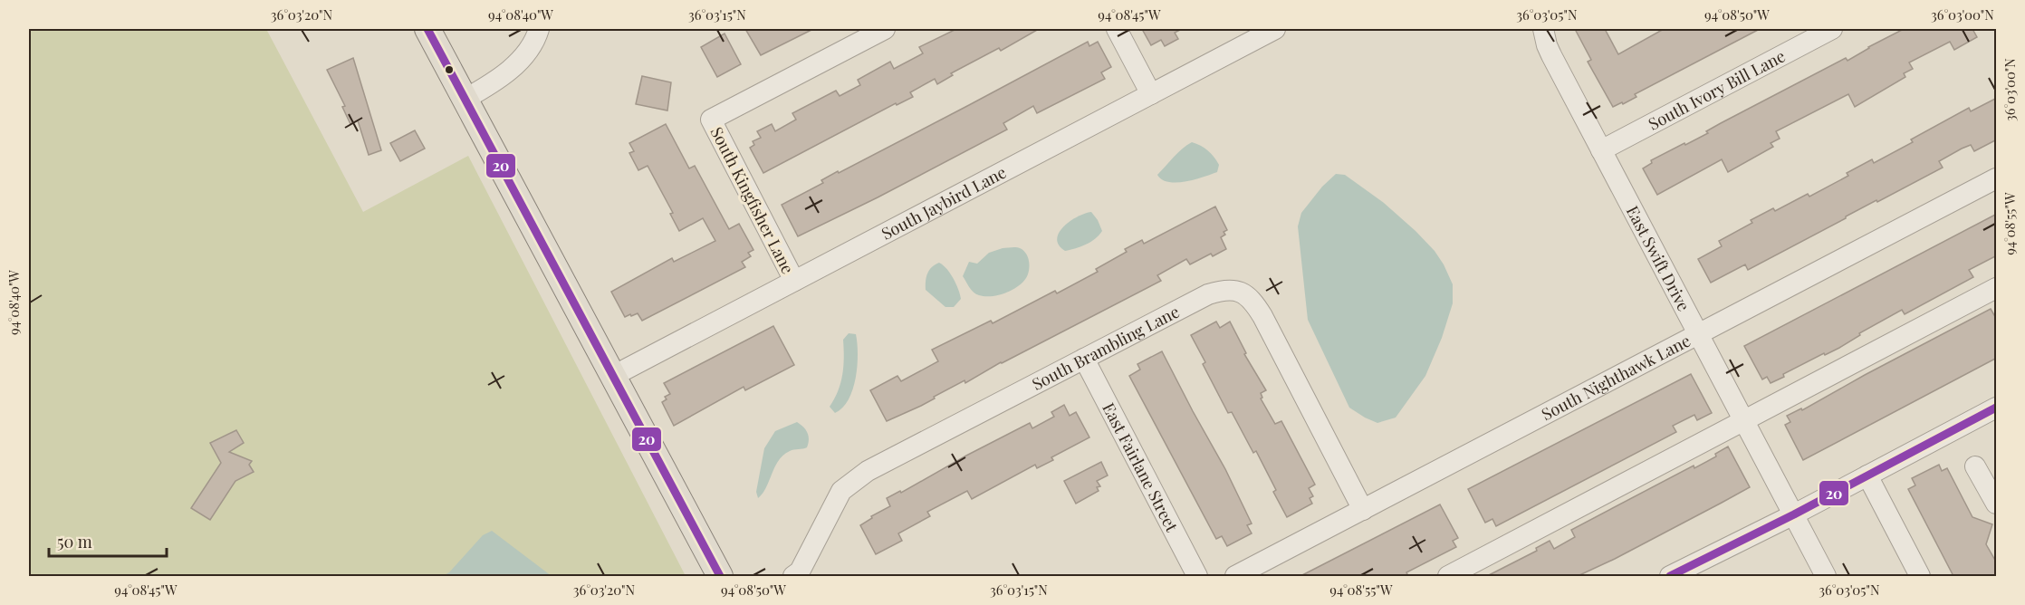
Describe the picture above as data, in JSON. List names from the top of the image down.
{
  "streets": {
    "street": [
      "South Ivory Bill Lane",
      "South Kingfisher Lane",
      "South Jaybird Lane",
      "East Swift Drive",
      "South Brambling Lane",
      "South Nighthawk Lane",
      "East Fairlane Street"
    ]
  },
  "crossings": [
    ["South Ivory Bill Lane", "East Swift Drive"],
    ["South Kingfisher Lane", "South Jaybird Lane"],
    ["East Swift Drive", "South Nighthawk Lane"],
    ["South Brambling Lane", "South Nighthawk Lane"],
    ["South Brambling Lane", "East Fairlane Street"]
  ],
  "lines": ["transit line 20"],
  "scale_bar": "50 m",
  "coordinates": [
    "36°03'20\"N",
    "94°08'40\"W",
    "36°03'15\"N",
    "94°08'45\"W",
    "36°03'05\"N",
    "94°08'50\"W",
    "36°03'00\"N",
    "94°08'55\"W"
  ]
}
